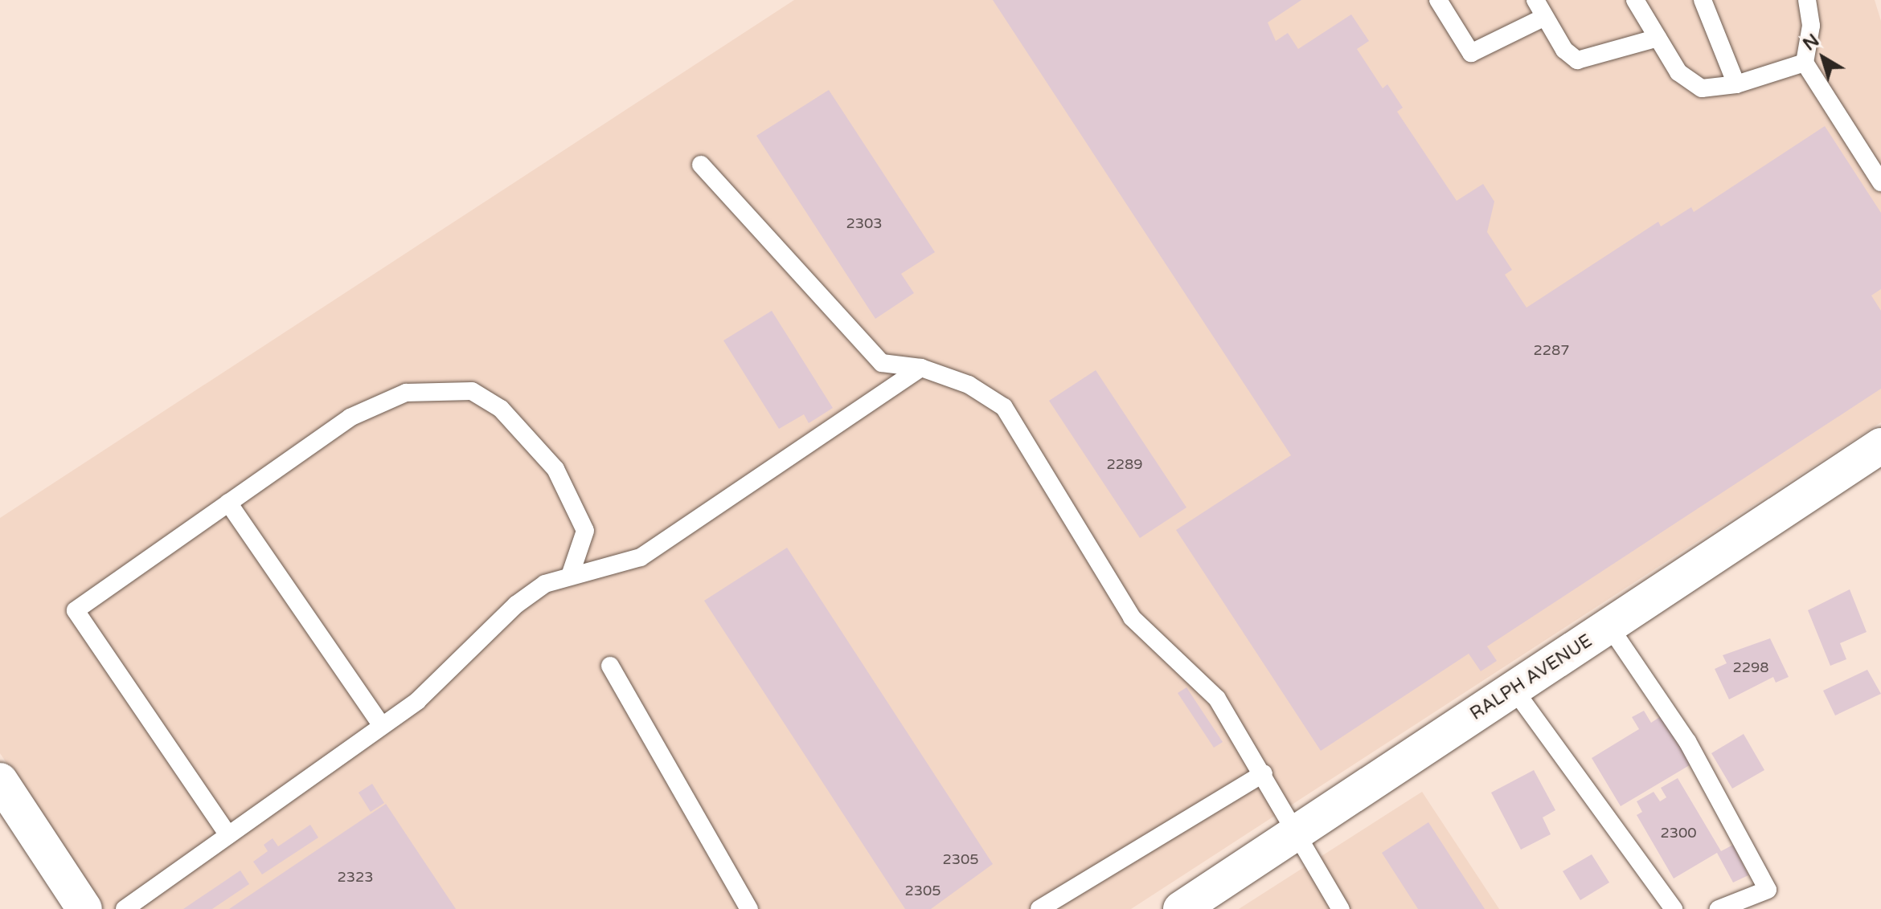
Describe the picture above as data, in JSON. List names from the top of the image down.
{
  "streets": {
    "street": ["RALPH AVENUE"]
  },
  "house_numbers": [
    "2303",
    "2287",
    "2289",
    "2298",
    "2300",
    "2305",
    "2323",
    "2305"
  ],
  "north": "top left"
}
